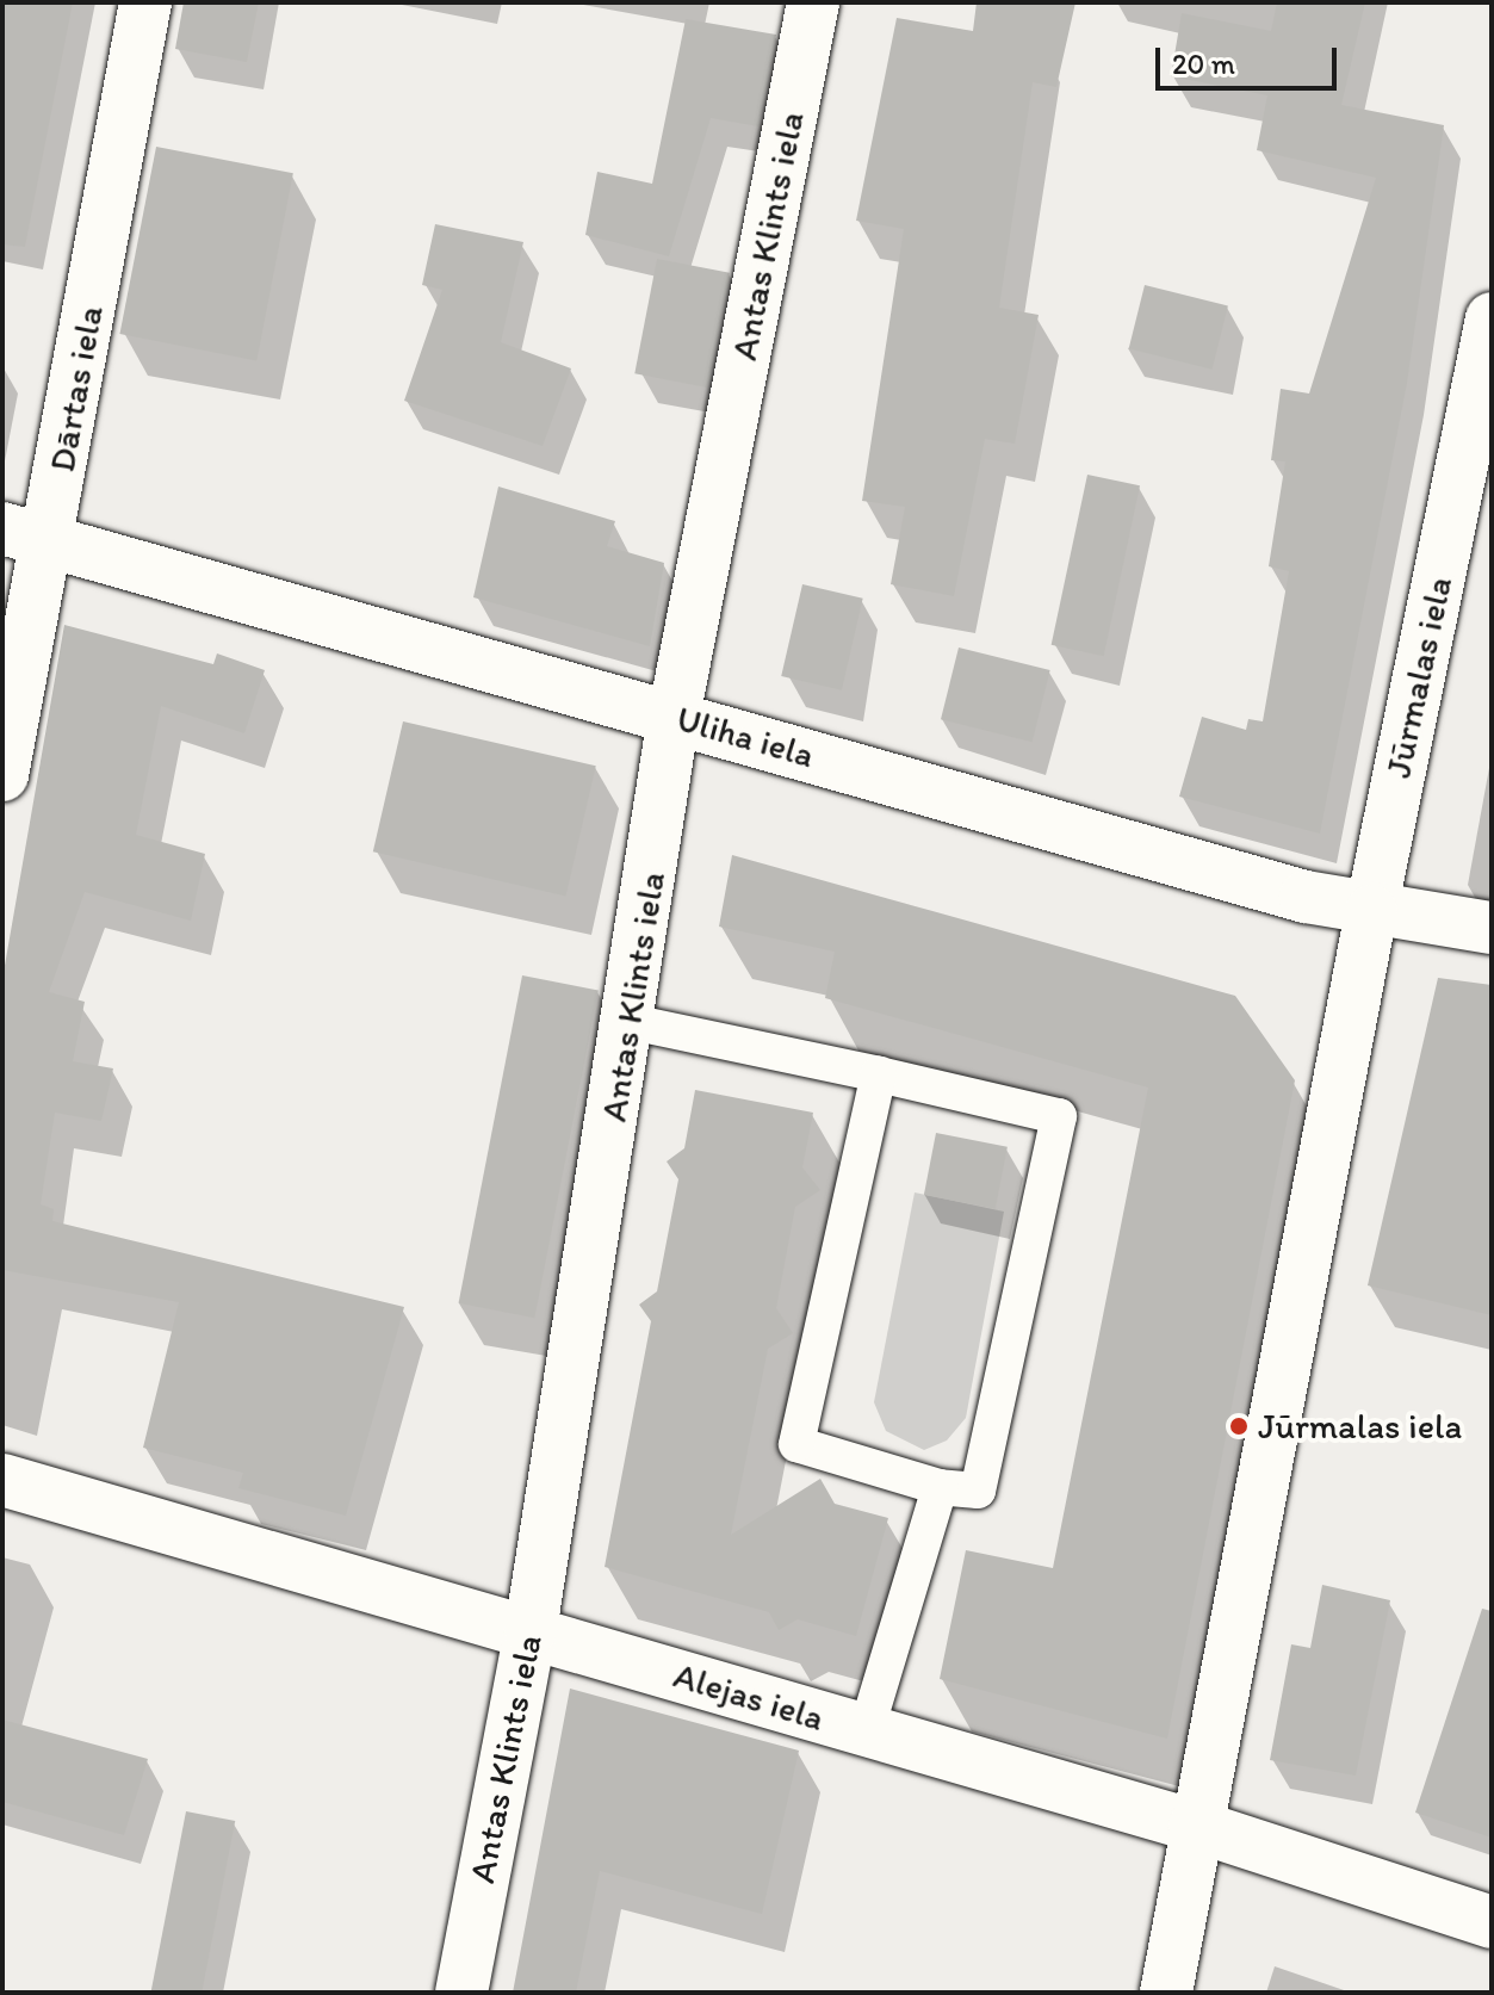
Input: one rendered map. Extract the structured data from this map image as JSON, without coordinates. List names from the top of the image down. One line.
{"streets":{"street":["Antas Klints iela","Dārtas iela","Jūrmalas iela","Uliha iela","Alejas iela"]},"crossings":[["Antas Klints iela","Uliha iela"],["Antas Klints iela","Alejas iela"],["Dārtas iela","Uliha iela"],["Jūrmalas iela","Uliha iela"],["Jūrmalas iela","Alejas iela"]],"places":["Jūrmalas iela"],"scale_bar":"20 m"}
